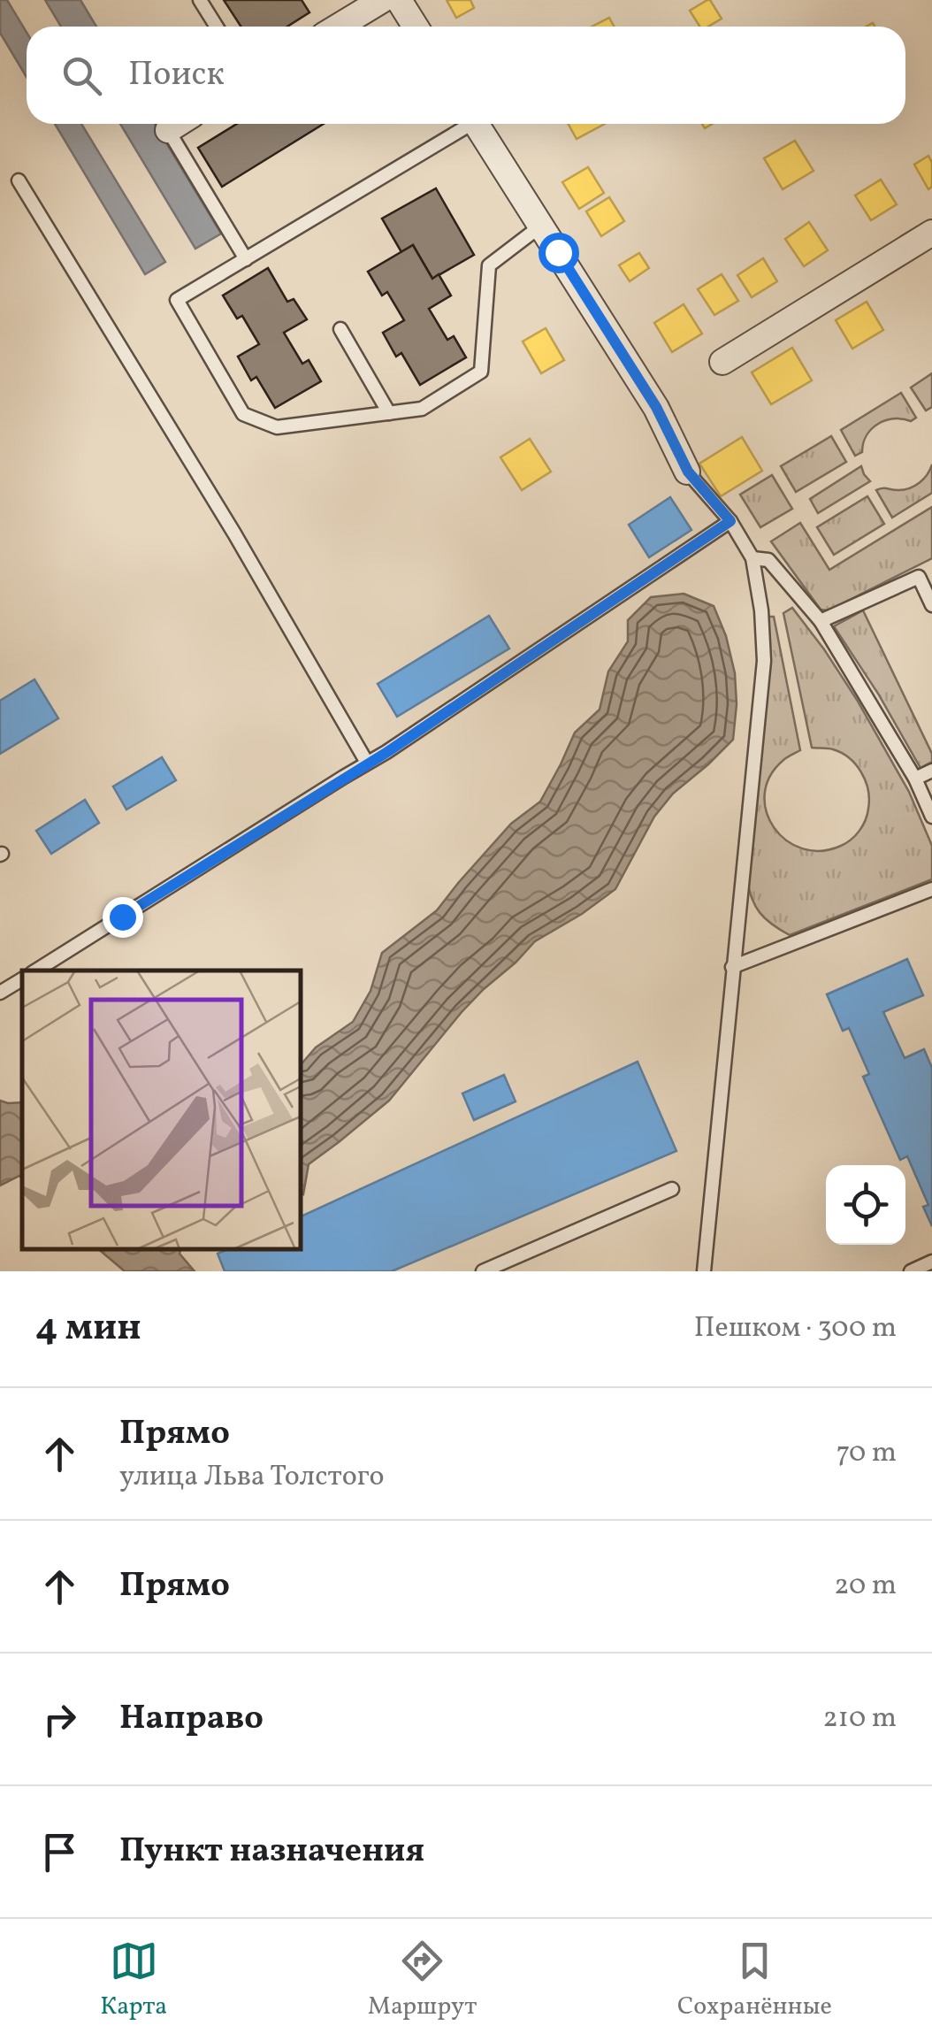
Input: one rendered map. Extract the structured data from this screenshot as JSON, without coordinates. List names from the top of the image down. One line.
{"page":{"search":"Поиск","heading":["4 мин","Пешком · 300 m"],"list":[["Прямо","улица Льва Толстого","70 m"],["Прямо","20 m"],["Направо","210 m"],"Пункт назначения"],"nav":["Карта","Маршрут","Сохранённые"]}}
